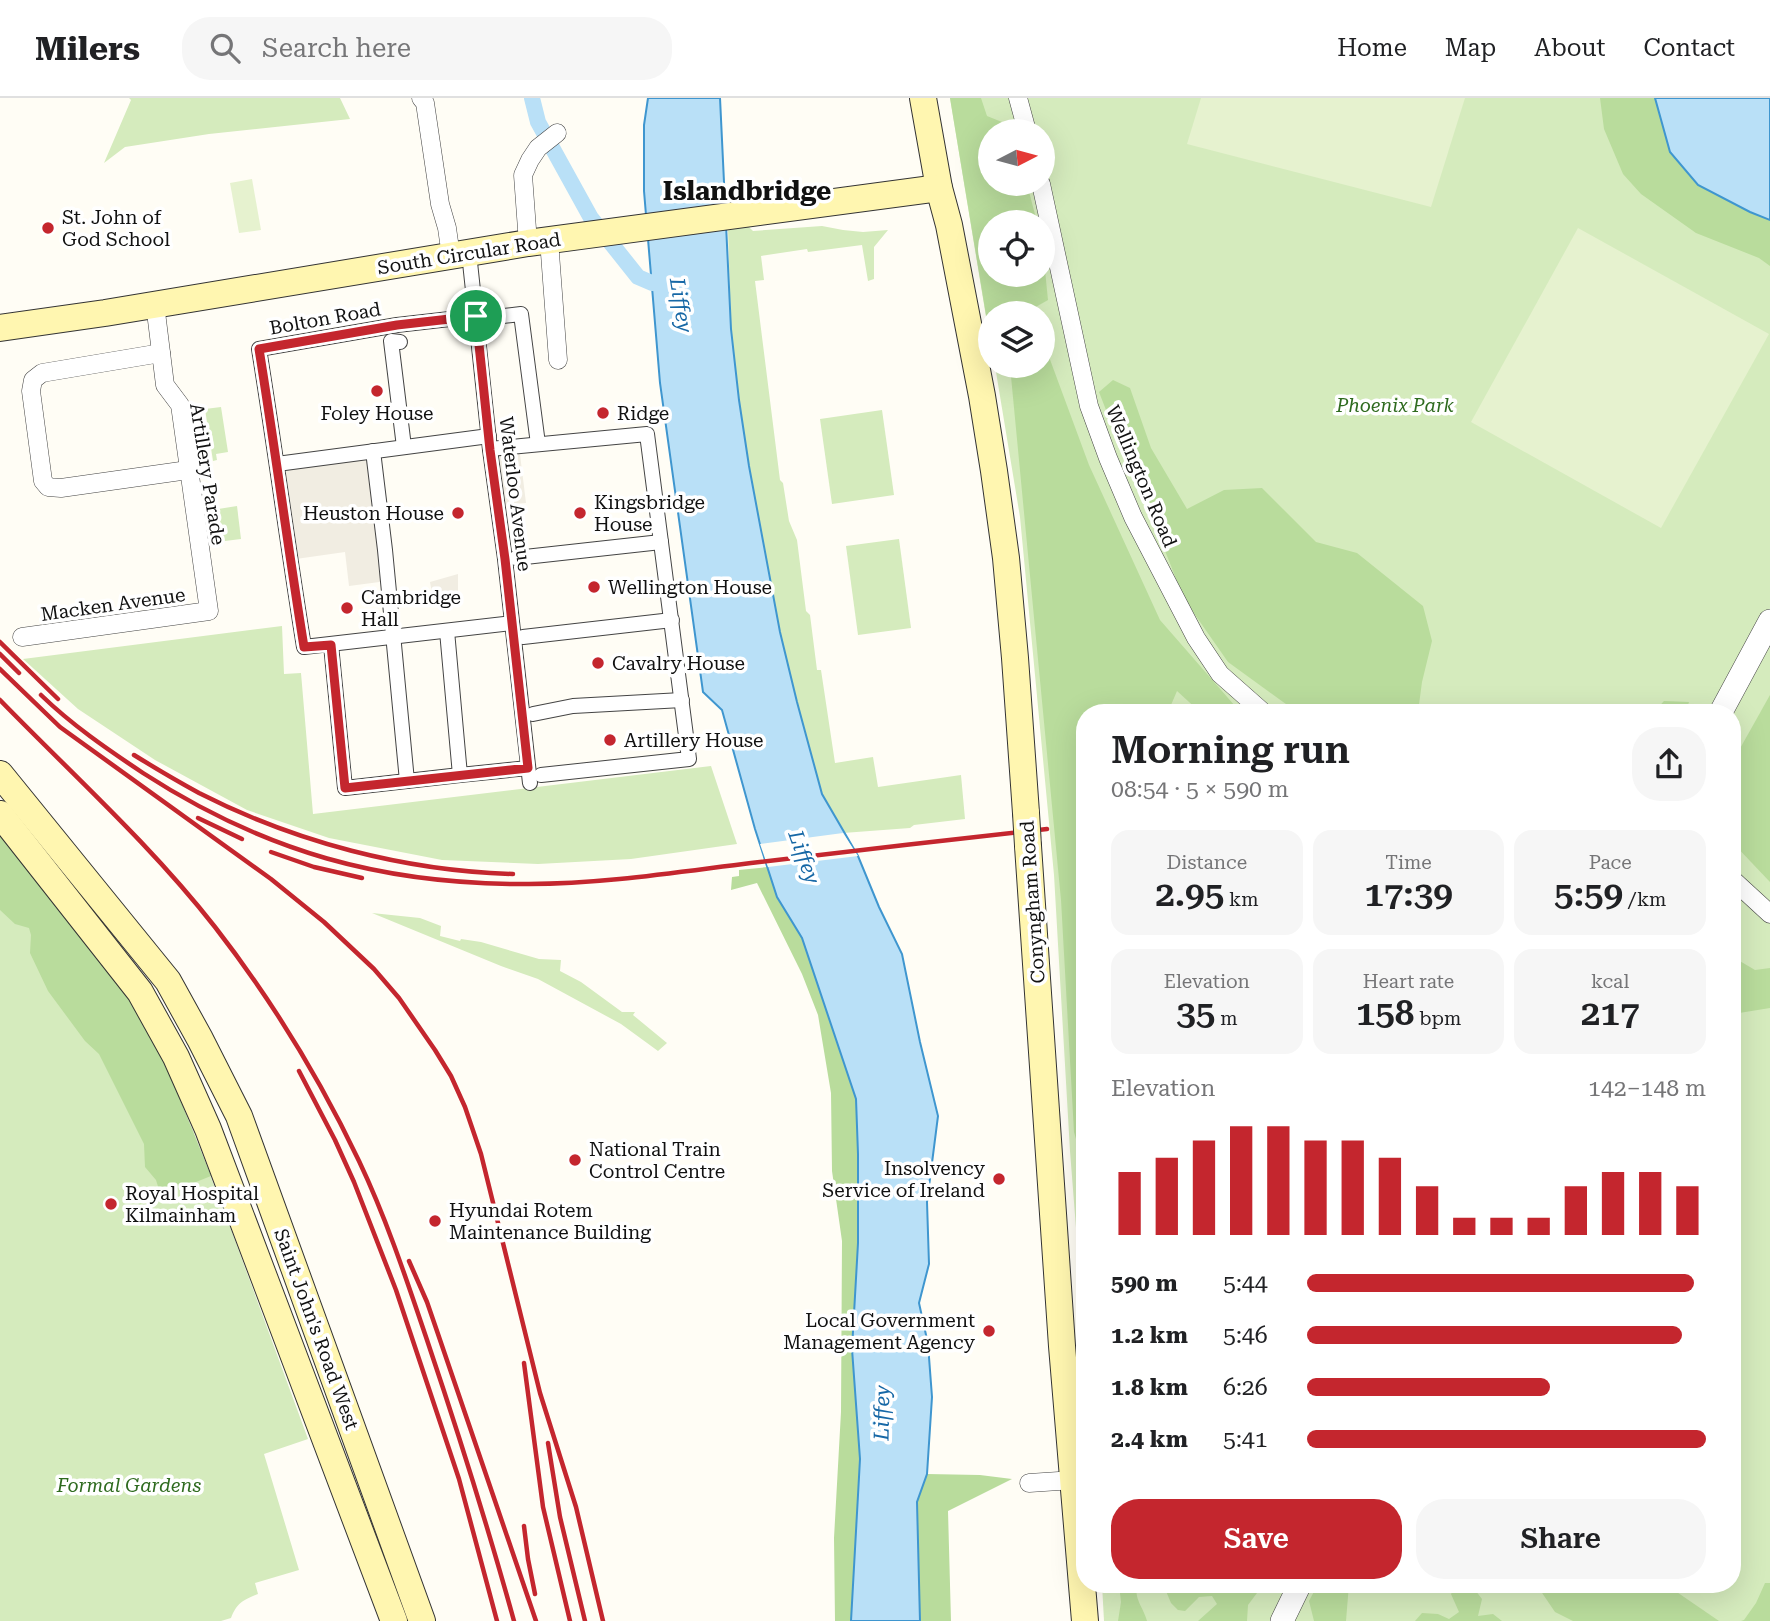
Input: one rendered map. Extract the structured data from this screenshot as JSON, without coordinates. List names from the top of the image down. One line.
{"streets":{"main road":["South Circular Road","Conyngham Road","Saint John's Road West"],"street":["Bolton Road","Artillery Parade","Wellington Road","Waterloo Avenue","Macken Avenue"]},"crossings":[["South Circular Road","Artillery Parade"],["South Circular Road","Waterloo Avenue"],["South Circular Road","Conyngham Road"],["Bolton Road","Waterloo Avenue"],["Artillery Parade","Macken Avenue"]],"districts":["Islandbridge"],"water":["Liffey"],"parks":["Phoenix Park","Formal Gardens"],"places":["St. John of God School","Foley House","Ridge","Heuston House","Kingsbridge House","Wellington House","Cambridge Hall","Cavalry House","Artillery House","National Train Control Centre","Insolvency Service of Ireland","Royal Hospital Kilmainham","Hyundai Rotem Maintenance Building","Local Government Management Agency"],"north":"right","page":{"header":"Milers","search":"Search here","nav":["Home","Map","About","Contact"],"heading":["Morning run","08:54 · 5 × 590 m"],"stats":[["Distance","2.95 km"],["Time","17:39"],["Pace","5:59 /km"],["Elevation","35 m"],["Heart rate","158 bpm"],["kcal","217"]],"chart":["Elevation","142–148 m"],"list":[{"name":"590 m","note":"5:44"},{"name":"1.2 km","note":"5:46"},{"name":"1.8 km","note":"6:26"},{"name":"2.4 km","note":"5:41"}],"buttons":["Save","Share"]}}
